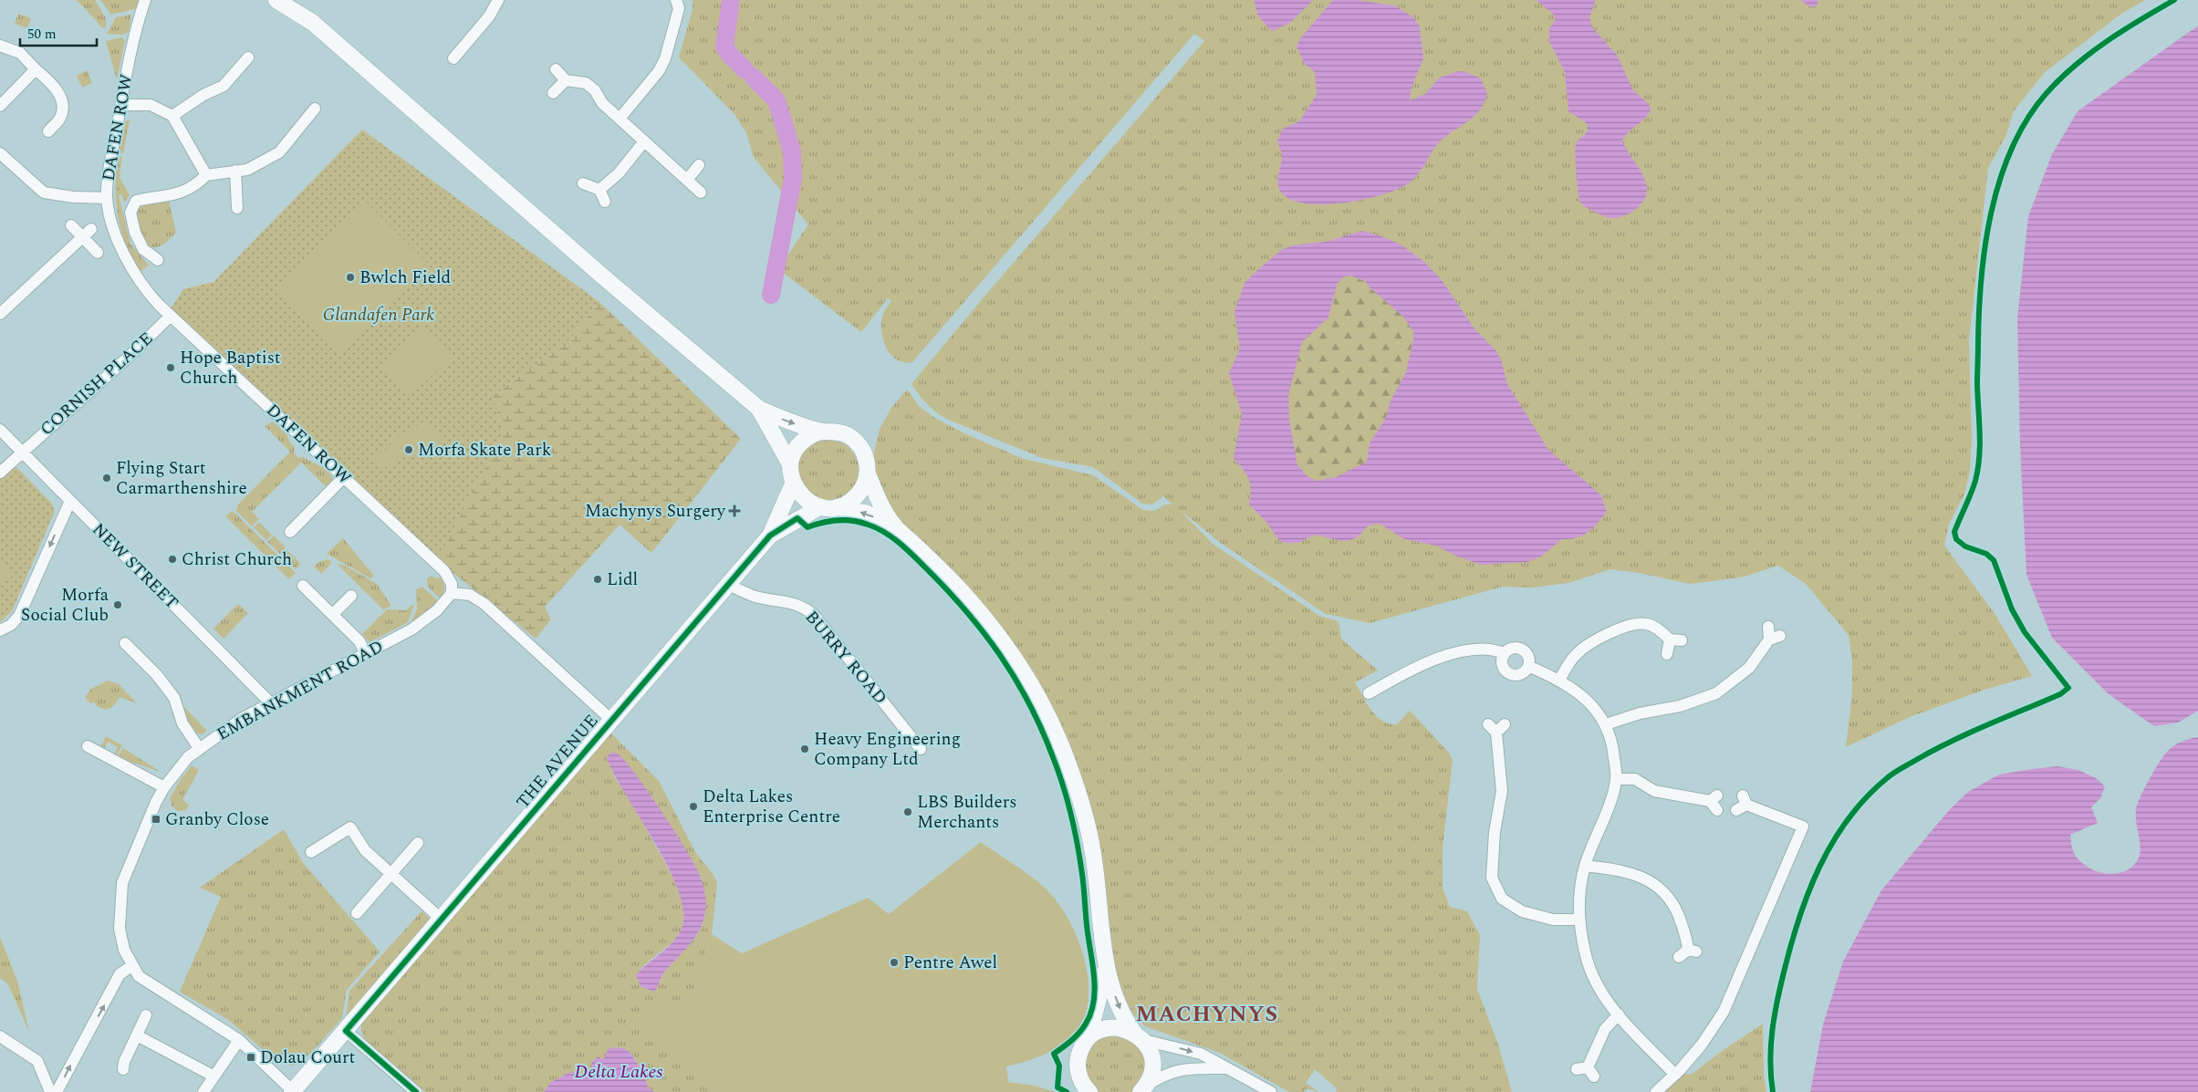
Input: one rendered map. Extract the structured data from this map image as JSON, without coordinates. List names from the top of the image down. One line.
{"streets":{"main road":["THE AVENUE"],"street":["DAFEN ROW","CORNISH PLACE","NEW STREET","BURRY ROAD","EMBANKMENT ROAD"]},"crossings":[["DAFEN ROW","CORNISH PLACE"],["DAFEN ROW","EMBANKMENT ROAD"],["CORNISH PLACE","NEW STREET"],["NEW STREET","EMBANKMENT ROAD"],["BURRY ROAD","THE AVENUE"],["EMBANKMENT ROAD","THE AVENUE"]],"districts":["MACHYNYS"],"water":["Delta Lakes"],"parks":["Glandafen Park"],"places":{"other":["Bwlch Field","Hope Baptist Church","Morfa Skate Park","Flying Start Carmarthenshire","Christ Church","Lidl","Morfa Social Club","Heavy Engineering Company Ltd","Delta Lakes Enterprise Centre","LBS Builders Merchants","Pentre Awel"],"health":["Machynys Surgery"],"transit":["Granby Close","Dolau Court"]},"scale_bar":"50 m"}
